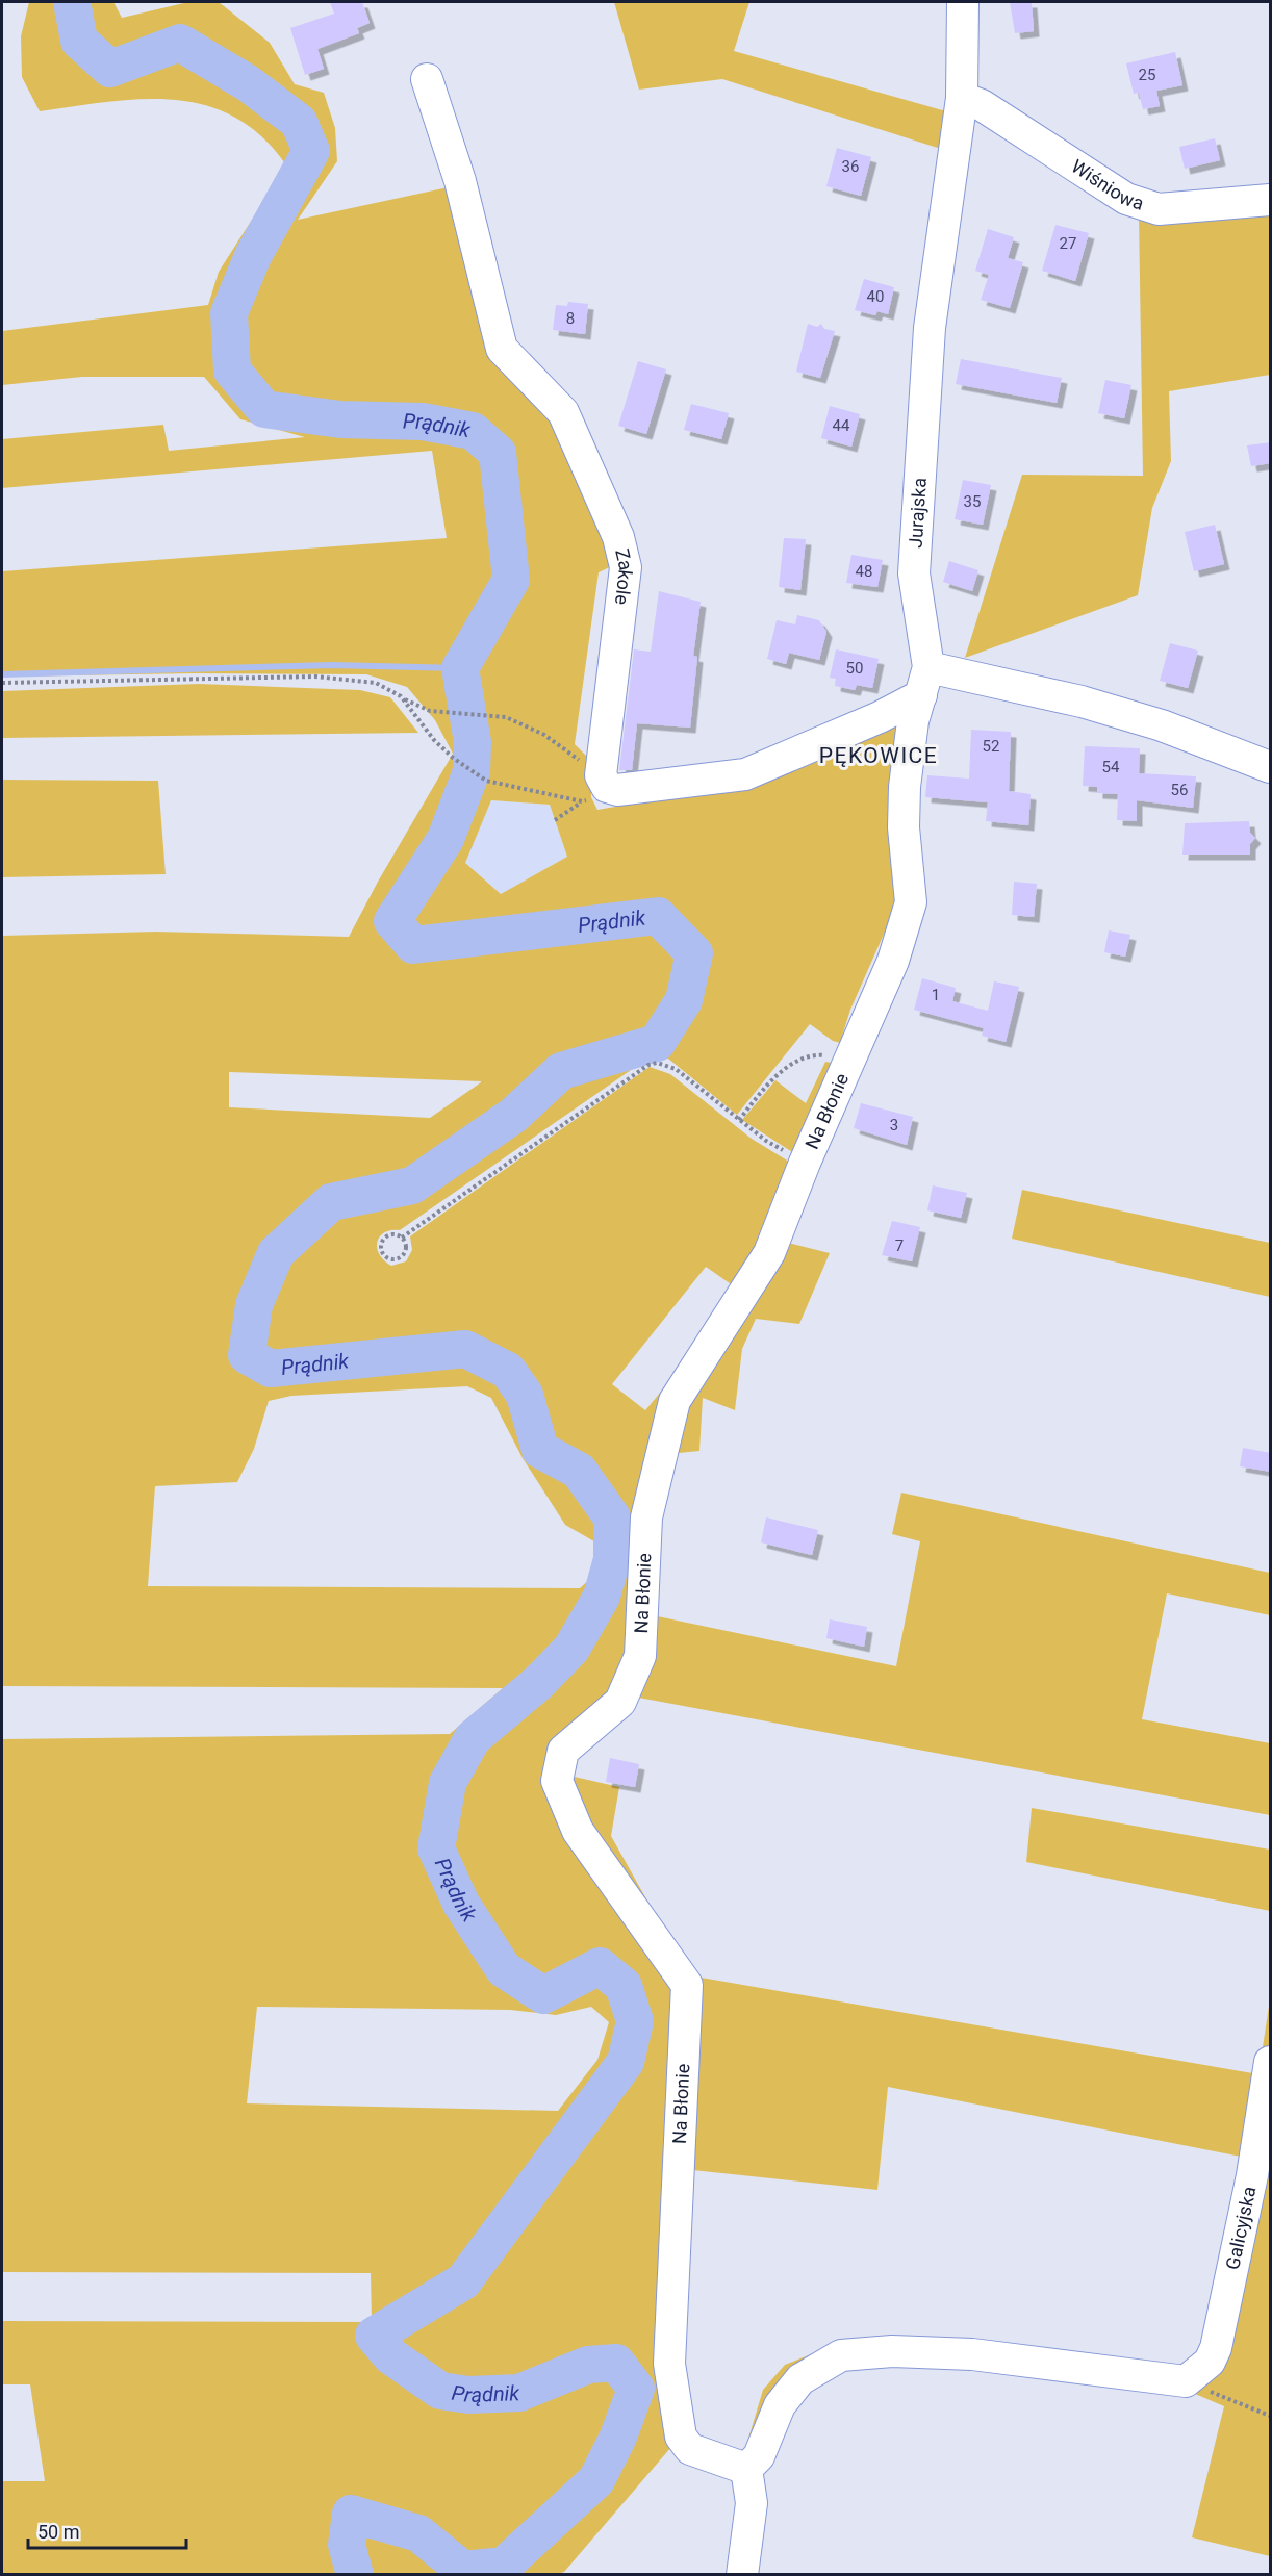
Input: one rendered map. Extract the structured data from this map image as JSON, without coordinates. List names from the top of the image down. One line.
{"streets":{"street":["Wiśniowa","Jurajska","Zakole","Na Błonie","Galicyjska"]},"crossings":[["Wiśniowa","Jurajska"],["Jurajska","Na Błonie"]],"districts":["PĘKOWICE"],"water":["Prądnik"],"house_numbers":["25","36","27","40","8","44","35","48","50","52","54","56","1","3","7"],"scale_bar":"50 m"}
